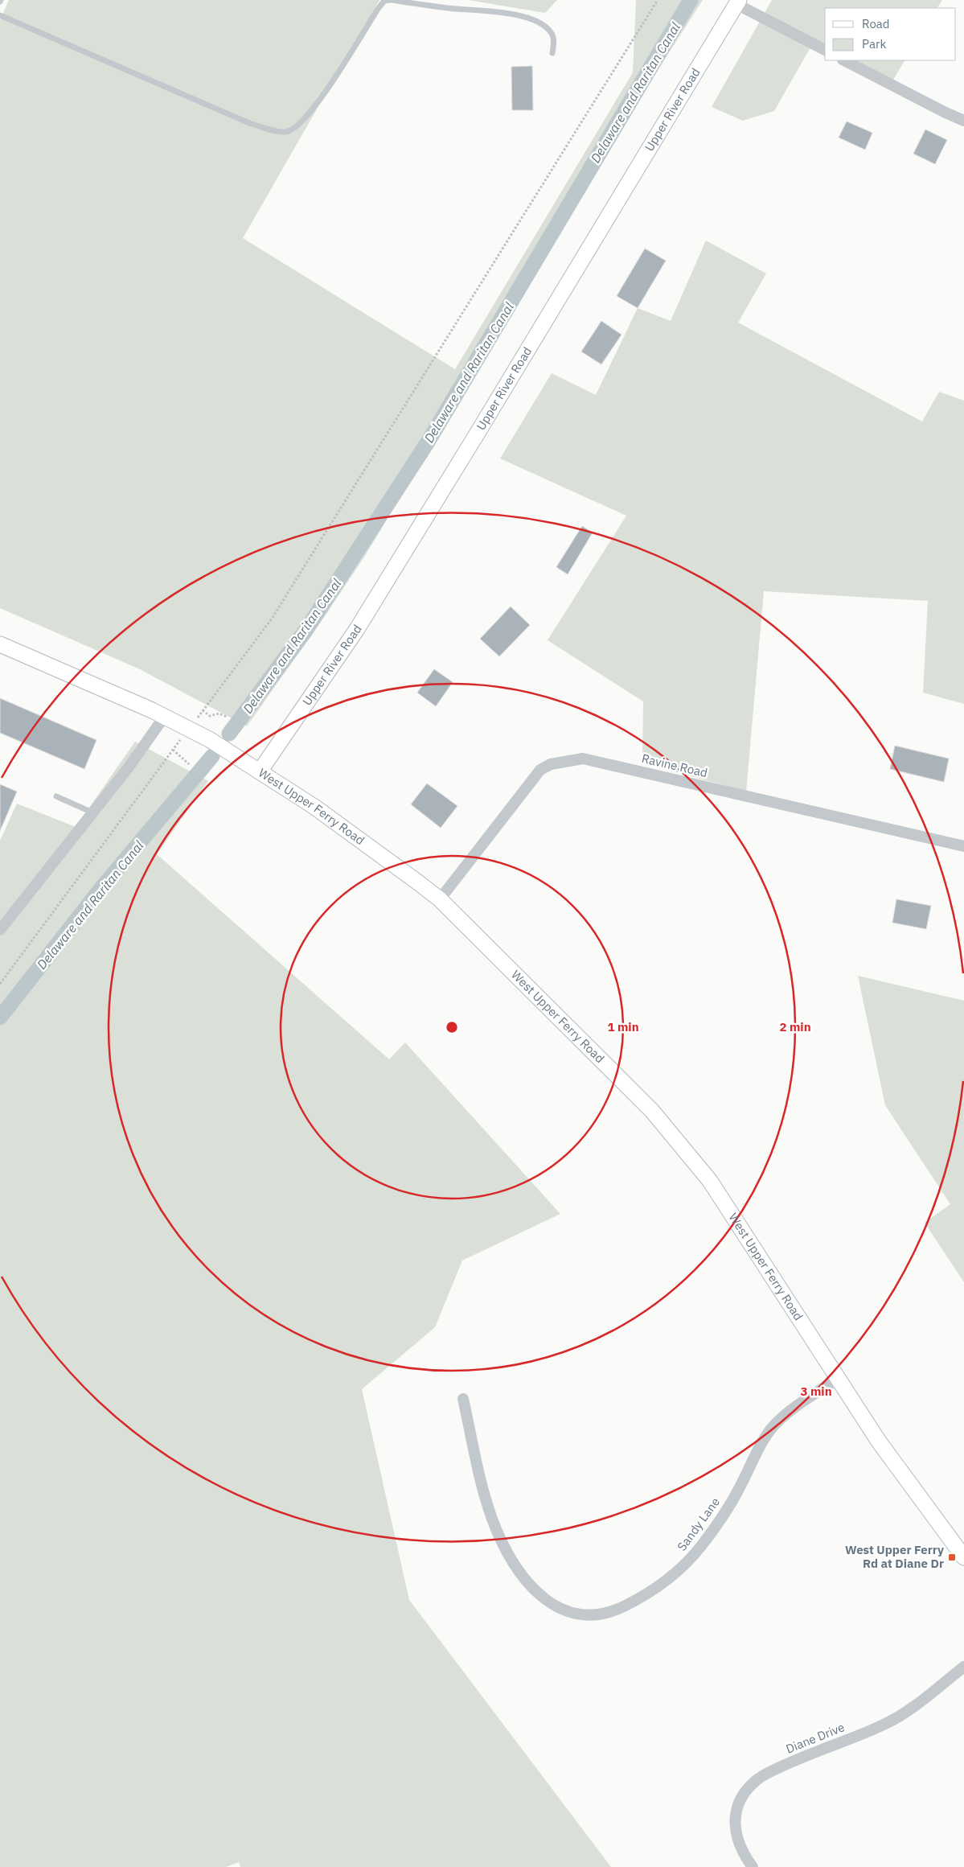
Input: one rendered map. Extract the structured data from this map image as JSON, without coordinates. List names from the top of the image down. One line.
{"streets":{"main road":["Upper River Road","West Upper Ferry Road"],"street":["Ravine Road","Sandy Lane","Diane Drive"]},"crossings":[["Upper River Road","West Upper Ferry Road"],["Ravine Road","West Upper Ferry Road"],["West Upper Ferry Road","Sandy Lane"]],"water":["Delaware and Raritan Canal"],"places":{"transit":["West Upper Ferry Rd at Diane Dr"]},"legend":["Road","Park"],"rings":["1 min","2 min","3 min"]}
